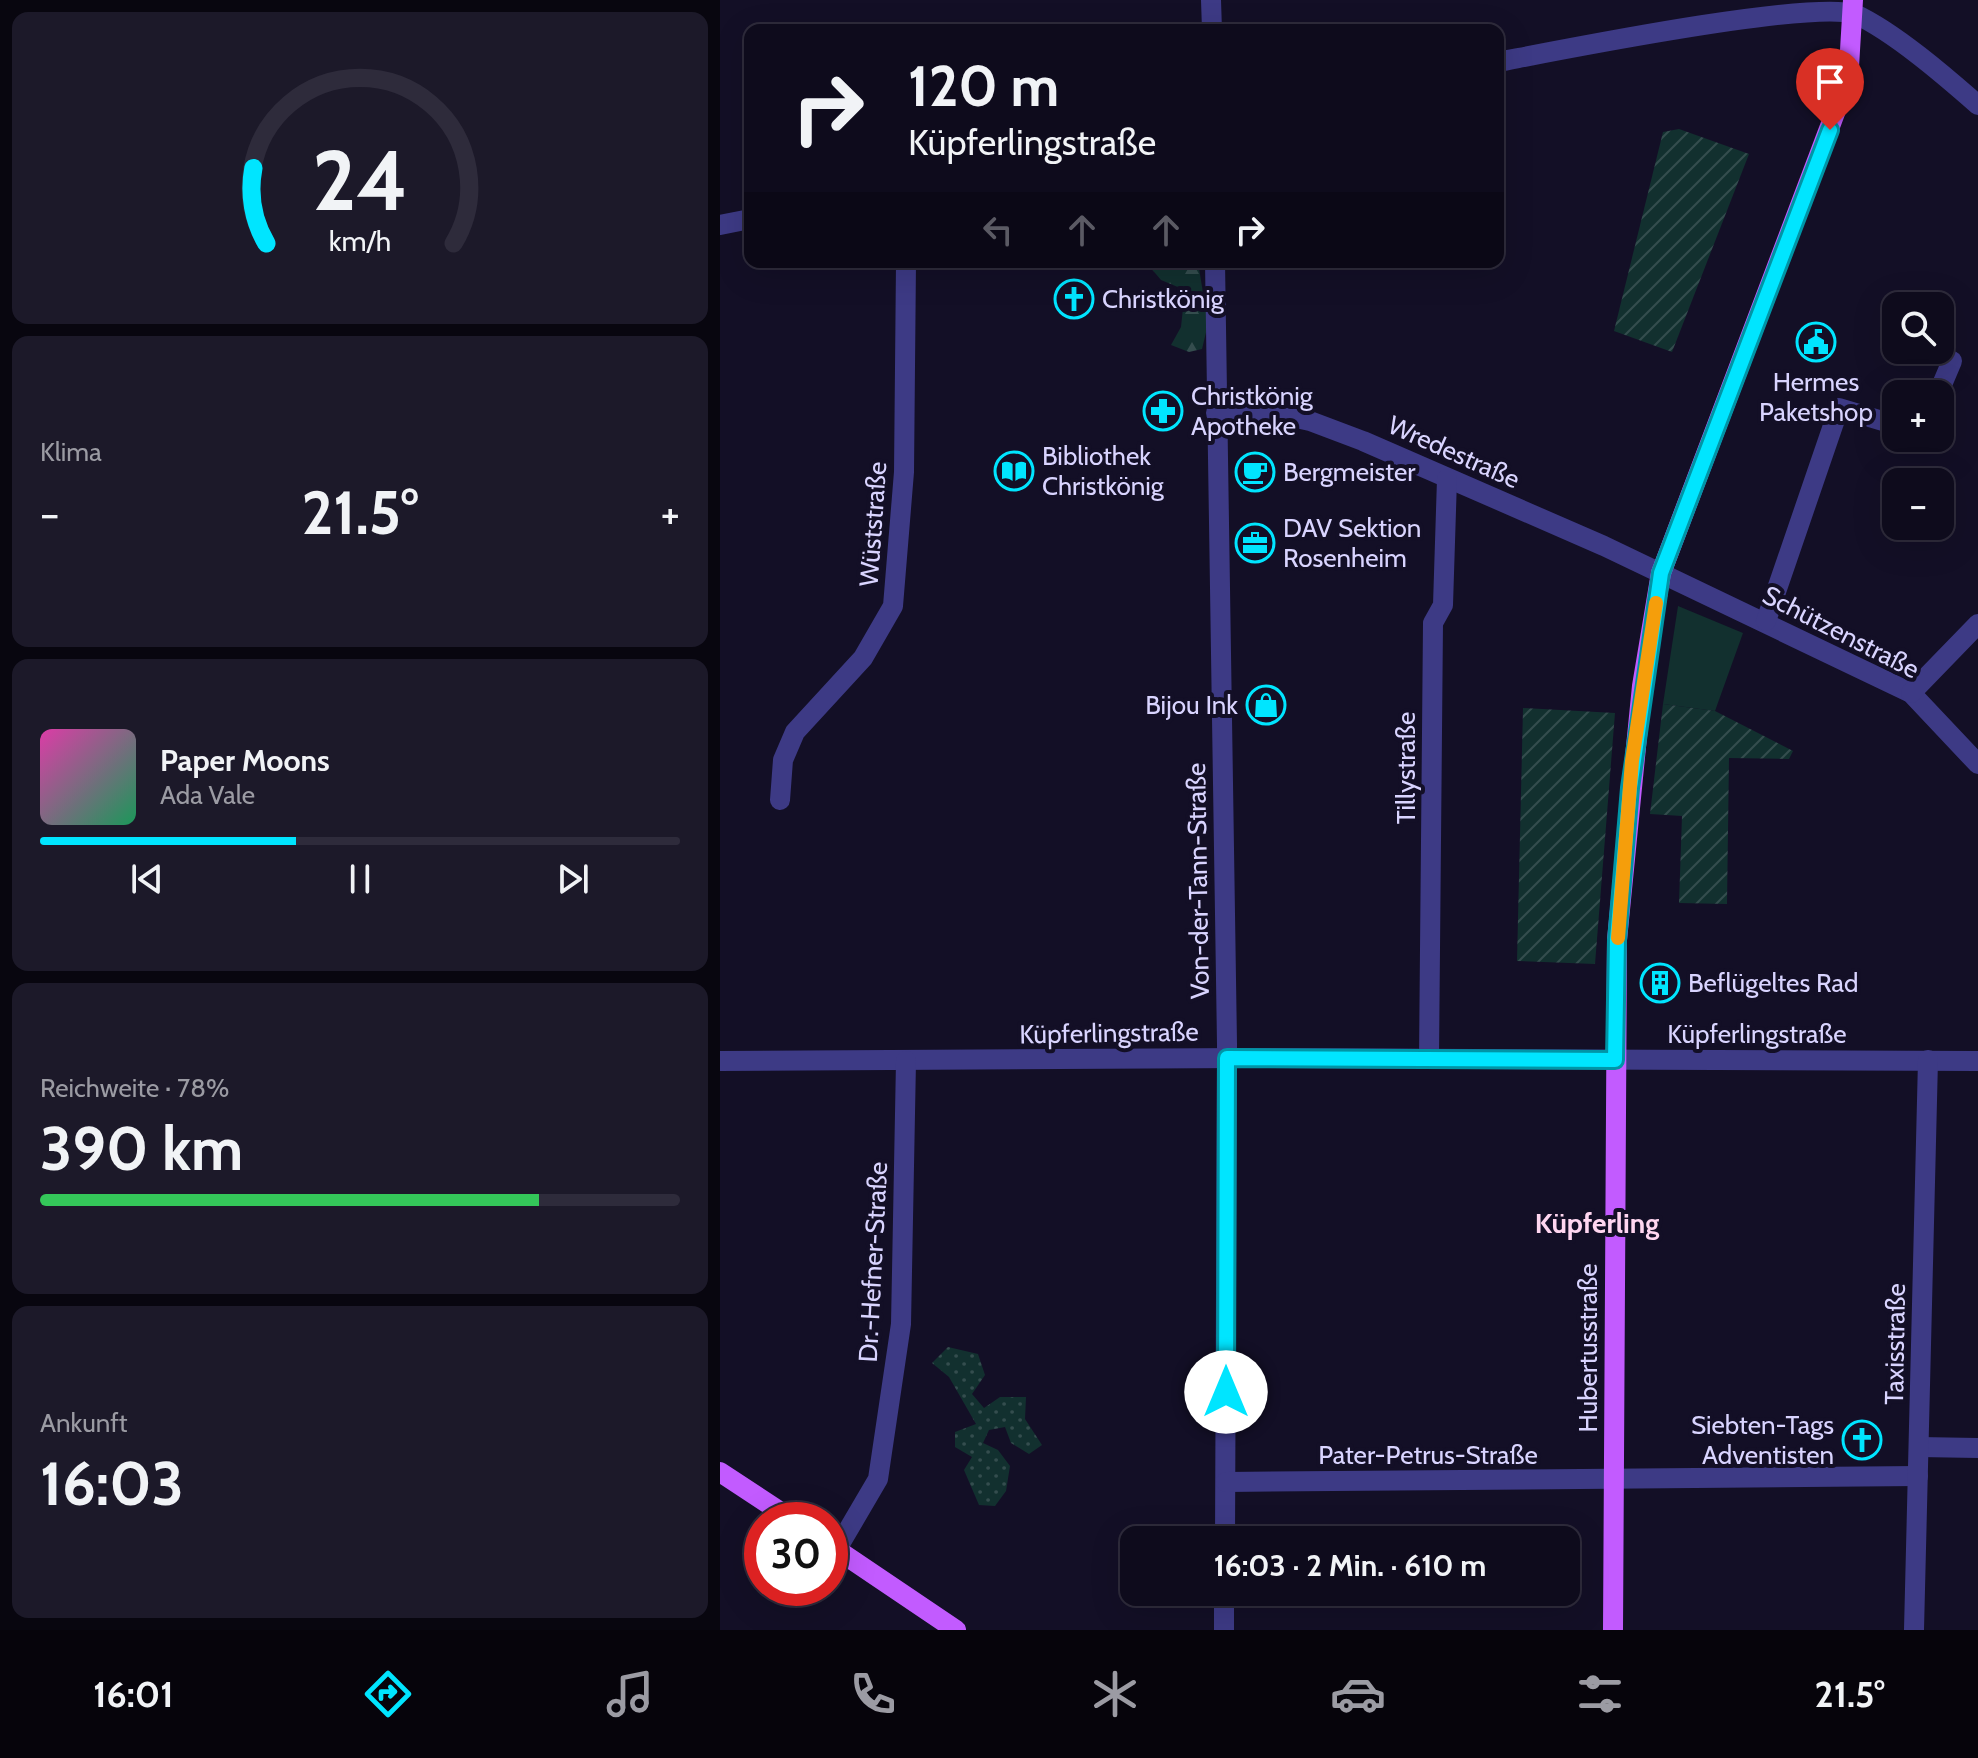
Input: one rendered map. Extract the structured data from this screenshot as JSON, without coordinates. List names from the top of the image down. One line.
{"streets":{"main road":["Hubertusstraße"],"street":["Wredestraße","Wüststraße","Schützenstraße","Tillystraße","Von-der-Tann-Straße","Küpferlingstraße","Dr.-Hefner-Straße","Taxisstraße","Pater-Petrus-Straße"]},"crossings":[["Wredestraße","Schützenstraße"],["Wredestraße","Tillystraße"],["Wredestraße","Von-der-Tann-Straße"],["Wredestraße","Hubertusstraße"],["Schützenstraße","Hubertusstraße"],["Tillystraße","Küpferlingstraße"],["Von-der-Tann-Straße","Küpferlingstraße"],["Von-der-Tann-Straße","Pater-Petrus-Straße"],["Küpferlingstraße","Dr.-Hefner-Straße"],["Küpferlingstraße","Taxisstraße"],["Küpferlingstraße","Hubertusstraße"],["Taxisstraße","Pater-Petrus-Straße"],["Hubertusstraße","Pater-Petrus-Straße"]],"districts":["Küpferling"],"places":{"church":["Christkönig","Siebten-Tags Adventisten"],"public building":["Hermes Paketshop"],"pharmacy":["Christkönig Apotheke"],"library":["Bibliothek Christkönig"],"cafe":["Bergmeister"],"office":["DAV Sektion Rosenheim"],"shop":["Bijou Ink"],"building":["Beflügeltes Rad"]},"page":{"turn":["120 m","Küpferlingstraße"],"map_buttons":["+","−"],"tile":["Klima",["Reichweite · 78%","390 km"],["Ankunft","16:03"]],"heat":["−","21.5°","+"],"song":["Paper Moons","Ada Vale"],"limit":"30","trip":"16:03 · 2 Min. · 610 m","tabs":["16:01","21.5°"],"gauge":["24","km/h"]}}
